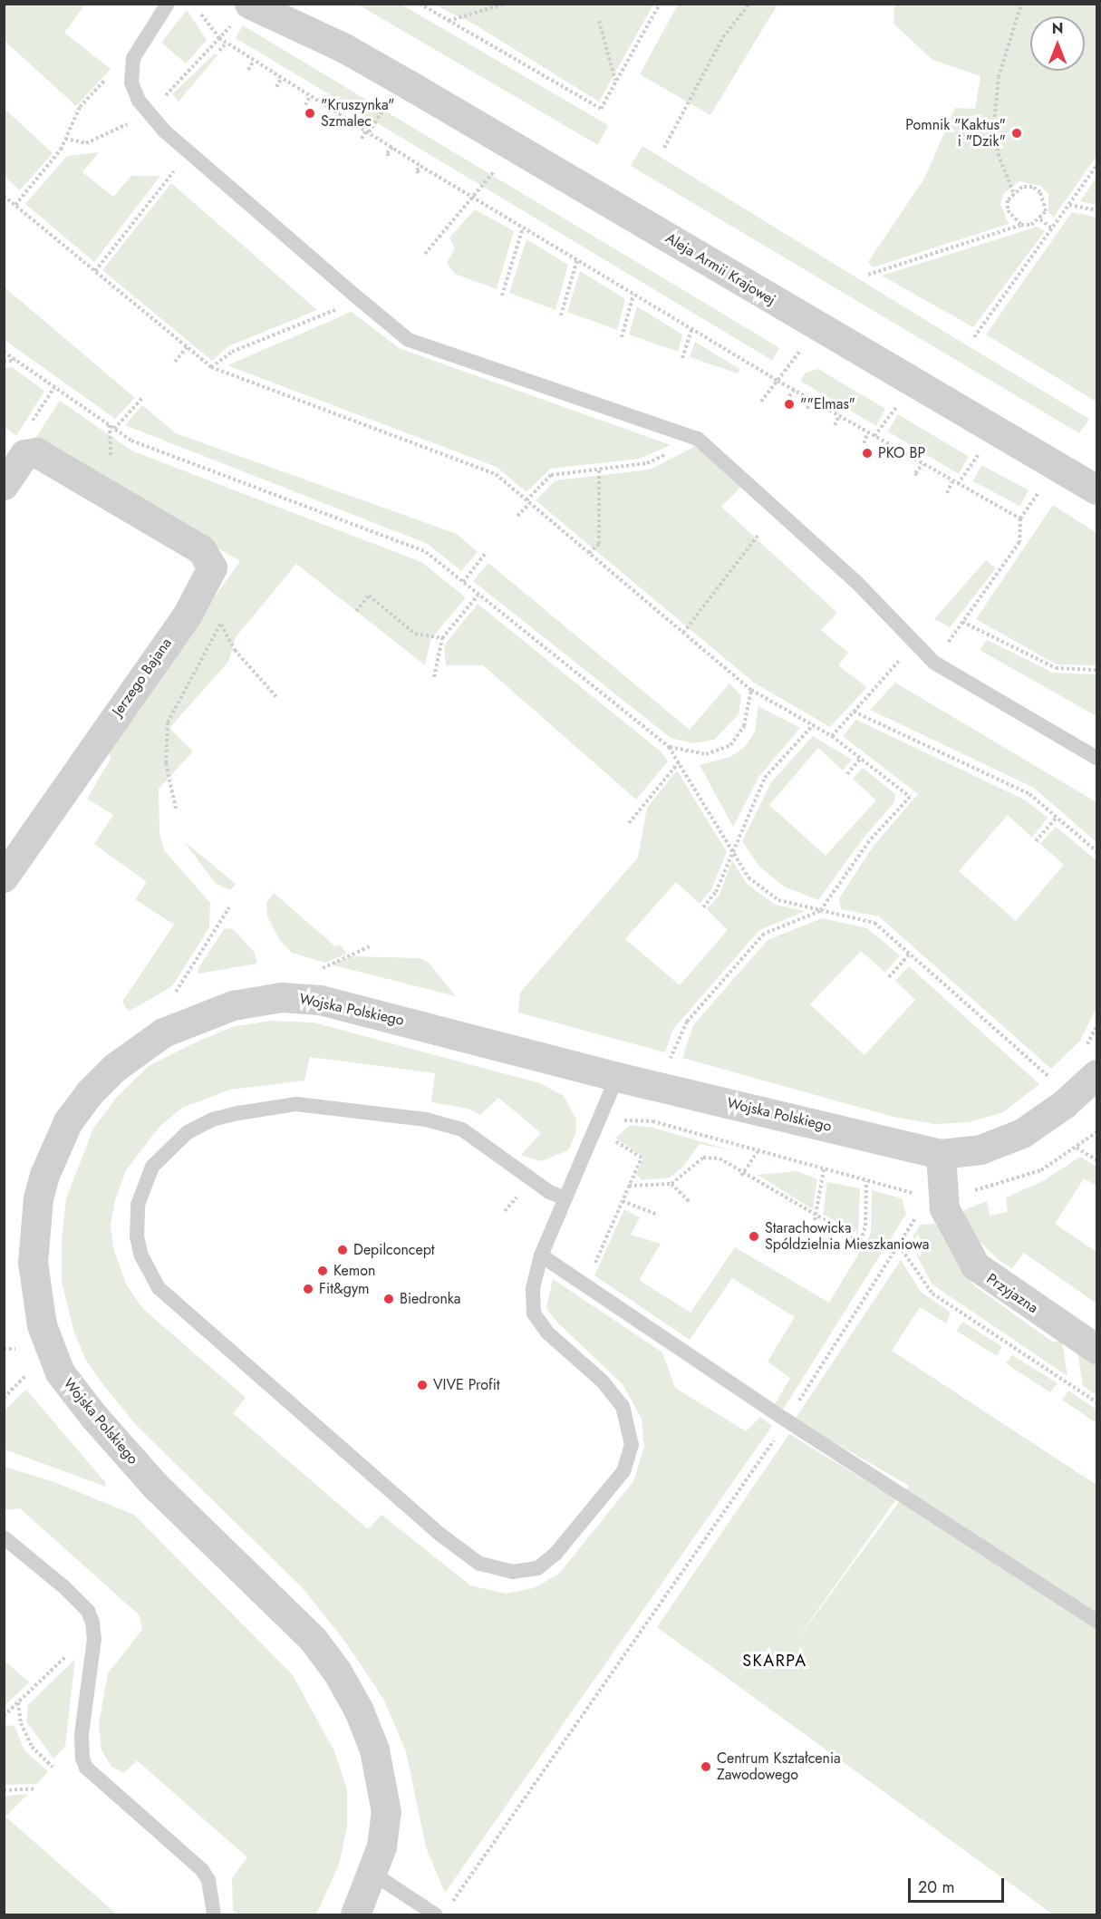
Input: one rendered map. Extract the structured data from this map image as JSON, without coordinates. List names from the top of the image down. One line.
{"streets":{"street":["Aleja Armii Krajowej","Jerzego Bajana","Wojska Polskiego","Przyjazna"]},"crossings":[["Wojska Polskiego","Przyjazna"]],"districts":["SKARPA"],"places":["\"Kruszynka\" Szmalec","Pomnik \"Kaktus\" i \"Dzik\"","\"\"Elmas\"","PKO BP","Starachowicka Spóldzielnia Mieszkaniowa","Depilconcept","Kemon","Fit&gym","Biedronka","VIVE Profit","Centrum Kształcenia Zawodowego"],"scale_bar":"20 m","north":"top"}
